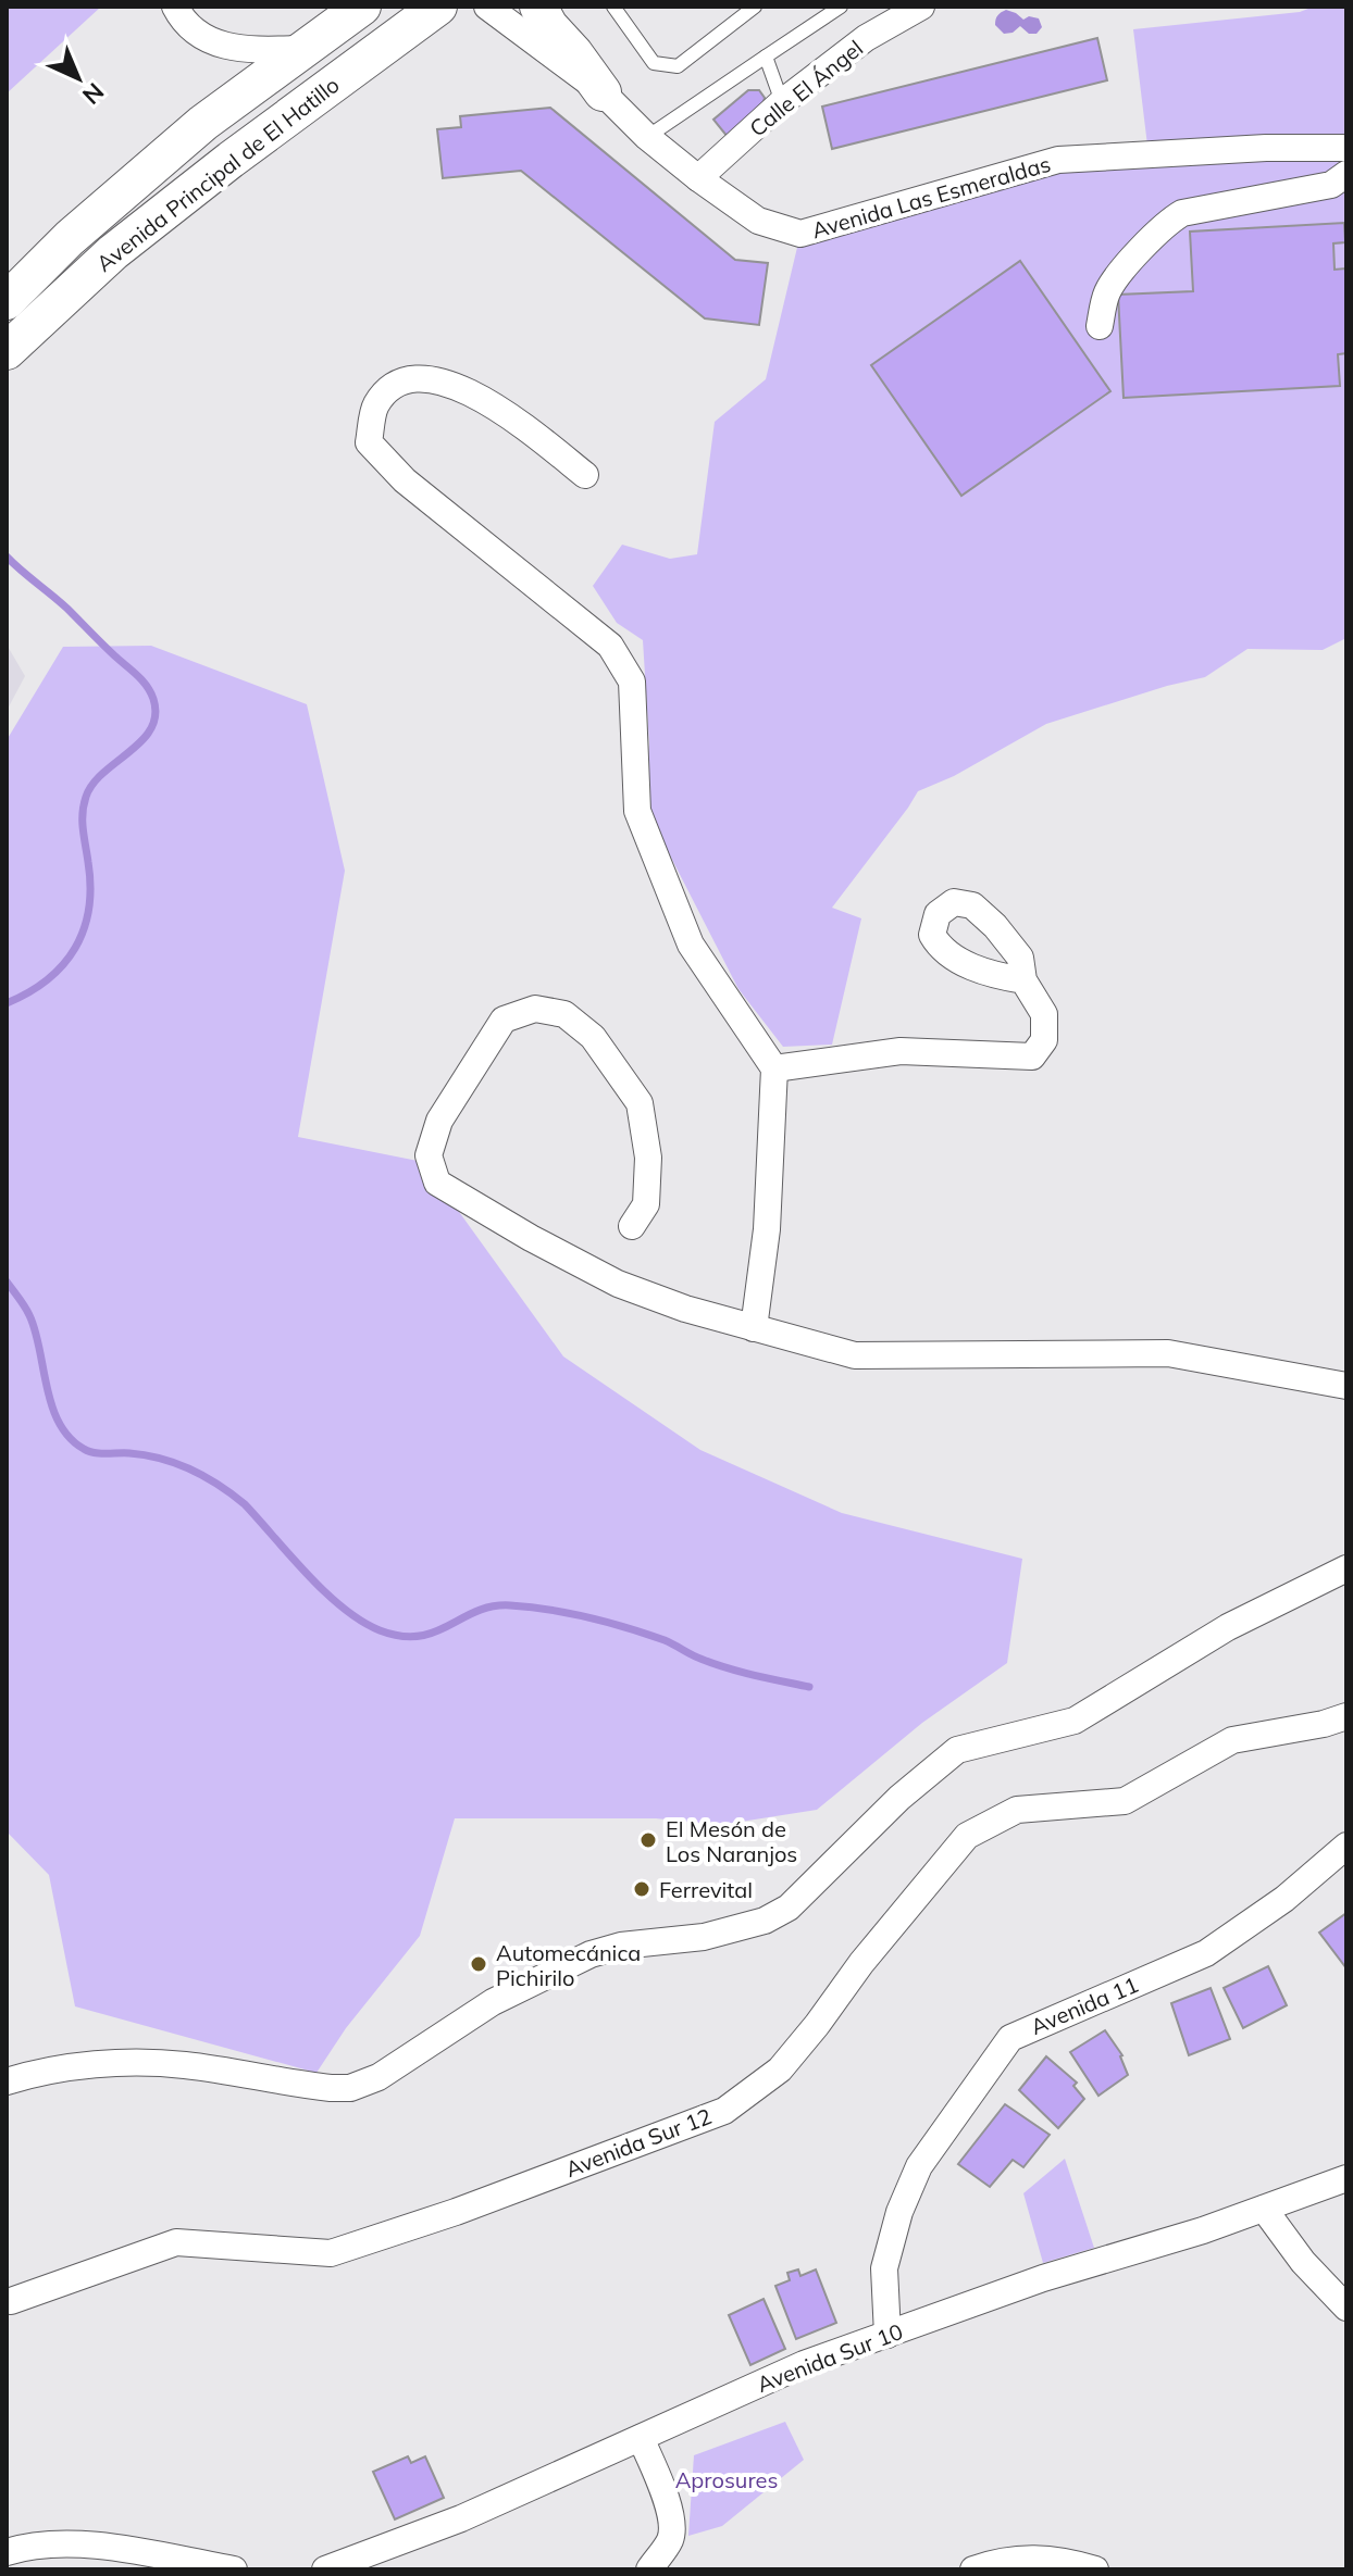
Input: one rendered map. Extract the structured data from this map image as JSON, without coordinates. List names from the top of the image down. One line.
{"streets":{"main road":["Avenida Principal de El Hatillo"],"street":["Calle El Ángel","Avenida Las Esmeraldas","Avenida 11","Avenida Sur 12","Avenida Sur 10"]},"crossings":[["Calle El Ángel","Avenida Las Esmeraldas"],["Avenida 11","Avenida Sur 10"]],"parks":["Aprosures"],"places":["El Mesón de Los Naranjos","Ferrevital","Automecánica Pichirilo"],"north":"bottom right"}
